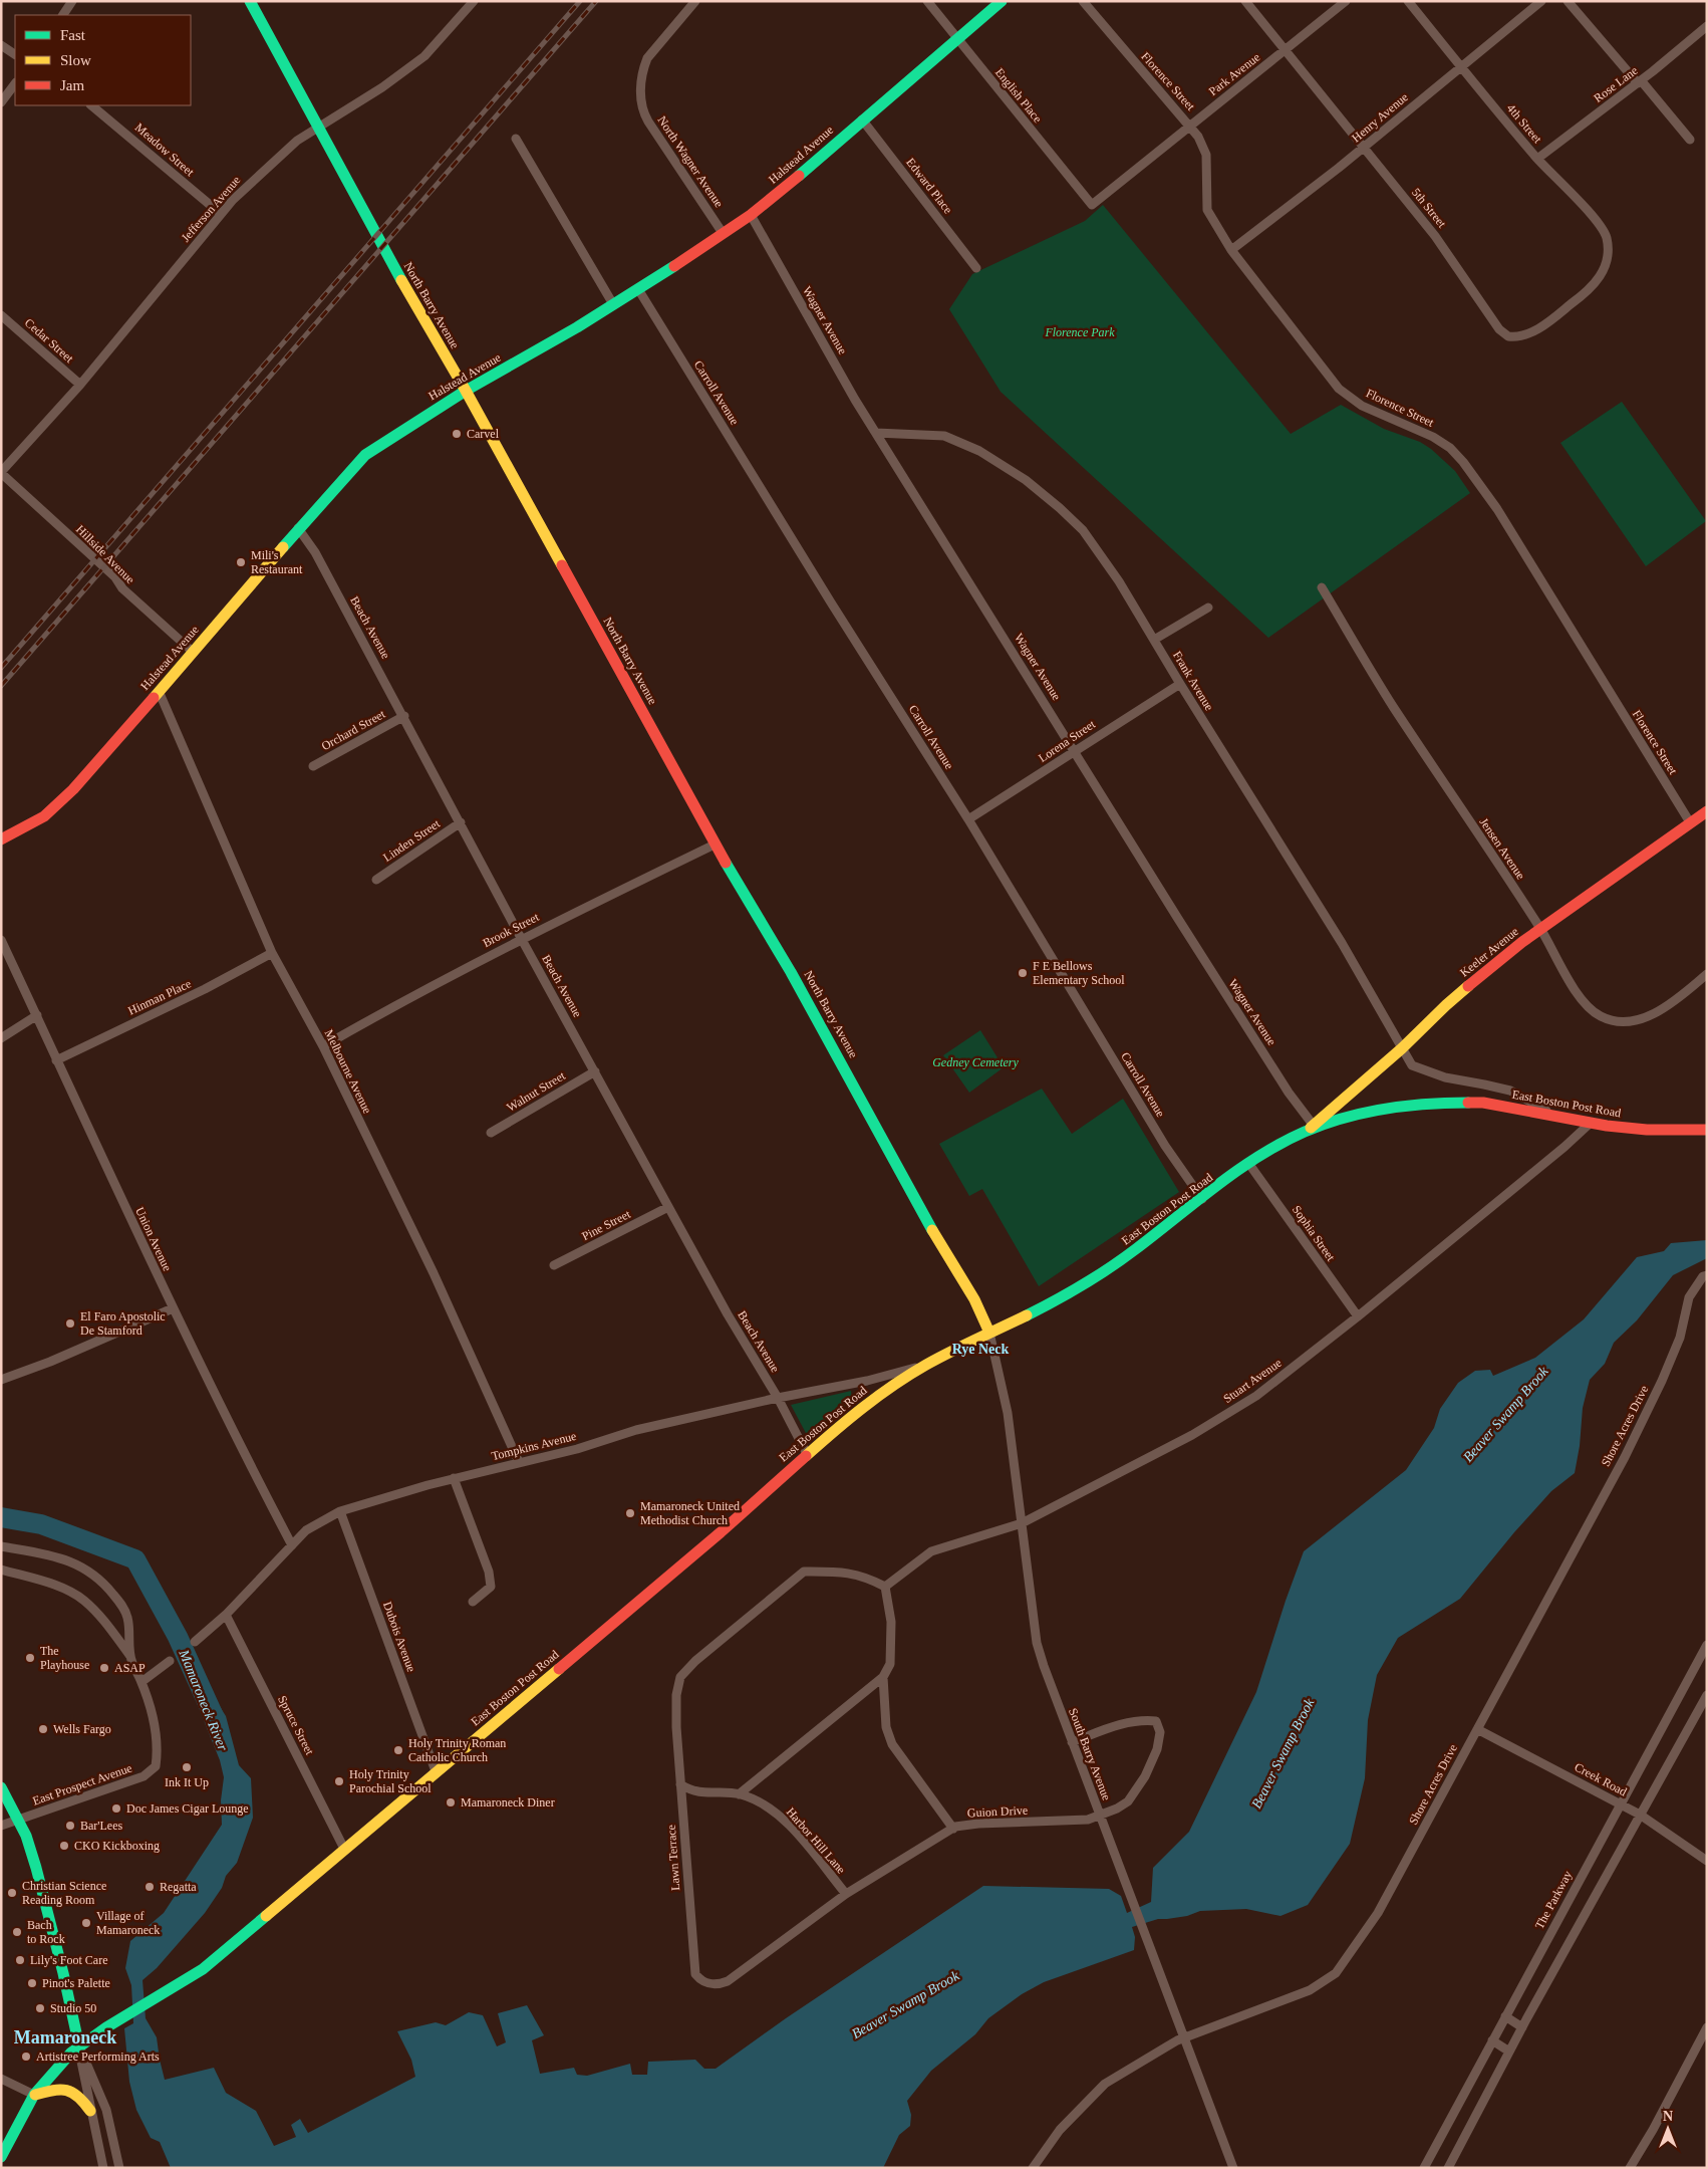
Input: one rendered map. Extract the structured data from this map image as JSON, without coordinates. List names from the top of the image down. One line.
{"streets":{"main road":["Halstead Avenue","North Barry Avenue","Keeler Avenue","East Boston Post Road"],"street":["Park Avenue","Florence Street","Rose Lane","English Place","Henry Avenue","4th Street","Meadow Street","North Wagner Avenue","Edward Place","5th Street","Jefferson Avenue","Wagner Avenue","Cedar Street","Carroll Avenue","Hillside Avenue","Beach Avenue","Frank Avenue","Orchard Street","Lorena Street","Linden Street","Jensen Avenue","Brook Street","Hinman Place","Melbourne Avenue","Walnut Street","Pine Street","Sophia Street","Union Avenue","Stuart Avenue","Shore Acres Drive","Tompkins Avenue","Dubois Avenue","Spruce Street","South Barry Avenue","Creek Road","East Prospect Avenue","Guion Drive","Harbor Hill Lane","Lawn Terrace","The Parkway"]},"crossings":[["Park Avenue","Florence Street"],["Park Avenue","English Place"],["Park Avenue","5th Street"],["Florence Street","Henry Avenue"],["Florence Street","Keeler Avenue"],["Rose Lane","4th Street"],["English Place","Halstead Avenue"],["Henry Avenue","4th Street"],["Henry Avenue","5th Street"],["4th Street","5th Street"],["Meadow Street","Jefferson Avenue"],["Halstead Avenue","North Wagner Avenue"],["Halstead Avenue","Edward Place"],["Halstead Avenue","North Barry Avenue"],["Halstead Avenue","Wagner Avenue"],["Halstead Avenue","Carroll Avenue"],["Halstead Avenue","Hillside Avenue"],["Halstead Avenue","Beach Avenue"],["Halstead Avenue","Melbourne Avenue"],["Jefferson Avenue","North Barry Avenue"],["Jefferson Avenue","Cedar Street"],["Jefferson Avenue","Hillside Avenue"],["North Barry Avenue","Brook Street"],["North Barry Avenue","East Boston Post Road"],["North Barry Avenue","South Barry Avenue"],["Wagner Avenue","Frank Avenue"],["Wagner Avenue","Lorena Street"],["Wagner Avenue","Keeler Avenue"],["Wagner Avenue","East Boston Post Road"],["Carroll Avenue","Lorena Street"],["Carroll Avenue","East Boston Post Road"],["Beach Avenue","Orchard Street"],["Beach Avenue","Linden Street"],["Beach Avenue","Brook Street"],["Beach Avenue","Walnut Street"],["Beach Avenue","East Boston Post Road"],["Beach Avenue","Pine Street"],["Beach Avenue","Tompkins Avenue"],["Frank Avenue","Lorena Street"],["Frank Avenue","Keeler Avenue"],["Frank Avenue","East Boston Post Road"],["Jensen Avenue","Keeler Avenue"],["Brook Street","Melbourne Avenue"],["Keeler Avenue","East Boston Post Road"],["Hinman Place","Melbourne Avenue"],["Hinman Place","Union Avenue"],["Melbourne Avenue","Tompkins Avenue"],["East Boston Post Road","Sophia Street"],["East Boston Post Road","Stuart Avenue"],["East Boston Post Road","Tompkins Avenue"],["East Boston Post Road","Dubois Avenue"],["East Boston Post Road","Spruce Street"],["East Boston Post Road","South Barry Avenue"],["Sophia Street","Stuart Avenue"],["Union Avenue","Tompkins Avenue"],["Stuart Avenue","South Barry Avenue"],["Stuart Avenue","Guion Drive"],["Stuart Avenue","Lawn Terrace"],["Shore Acres Drive","South Barry Avenue"],["Shore Acres Drive","Creek Road"],["Tompkins Avenue","Dubois Avenue"],["Tompkins Avenue","Spruce Street"],["South Barry Avenue","Guion Drive"],["Creek Road","The Parkway"],["Guion Drive","Lawn Terrace"],["Harbor Hill Lane","Lawn Terrace"]],"districts":["Rye Neck","Mamaroneck"],"water":["Beaver Swamp Brook","Mamaroneck River"],"parks":["Florence Park","Gedney Cemetery"],"places":["Carvel","Mili's Restaurant","F E Bellows Elementary School","El Faro Apostolic De Stamford","Mamaroneck United Methodist Church","The Playhouse","ASAP","Wells Fargo","Holy Trinity Roman Catholic Church","Ink It Up","Holy Trinity Parochial School","Mamaroneck Diner","Doc James Cigar Lounge","Bar'Lees","CKO Kickboxing","Regatta","Christian Science Reading Room","Village of Mamaroneck","Bach to Rock","Lily's Foot Care","Pinot's Palette","Studio 50","Artistree Performing Arts"],"legend":["Fast","Slow","Jam"],"north":"top"}
